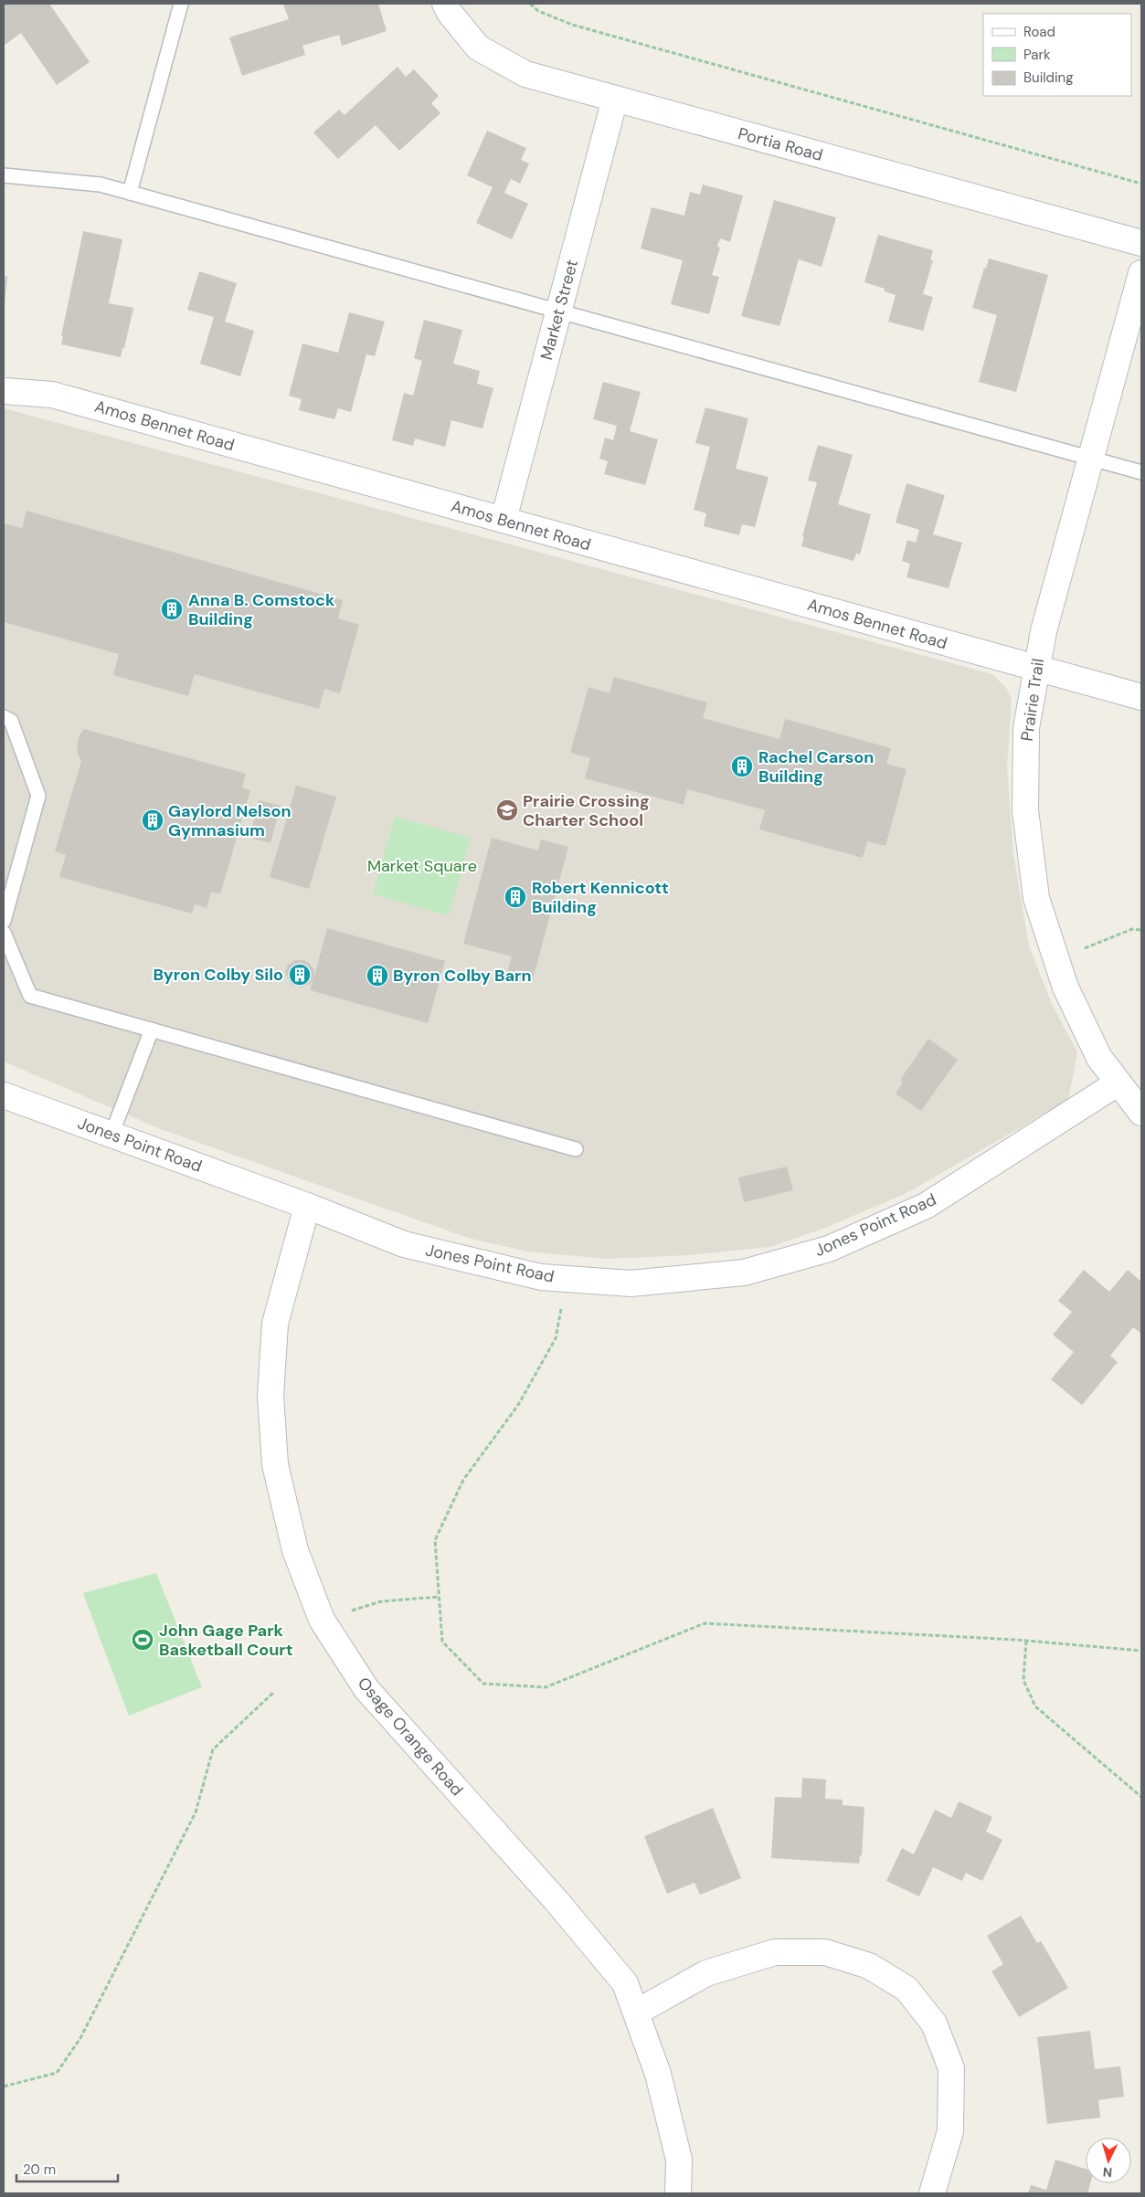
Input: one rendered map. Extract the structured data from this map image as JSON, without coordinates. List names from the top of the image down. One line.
{"streets":{"street":["Portia Road","Market Street","Amos Bennet Road","Prairie Trail","Jones Point Road","Osage Orange Road"]},"crossings":[["Portia Road","Market Street"],["Market Street","Amos Bennet Road"],["Amos Bennet Road","Prairie Trail"],["Prairie Trail","Jones Point Road"],["Jones Point Road","Osage Orange Road"]],"parks":["Market Square"],"places":{"building":["Anna B. Comstock Building","Rachel Carson Building","Gaylord Nelson Gymnasium","Robert Kennicott Building","Byron Colby Silo","Byron Colby Barn"],"school or university":["Prairie Crossing Charter School"],"sports":["John Gage Park Basketball Court"]},"legend":["Road","Park","Building"],"scale_bar":"20 m","north":"bottom"}
